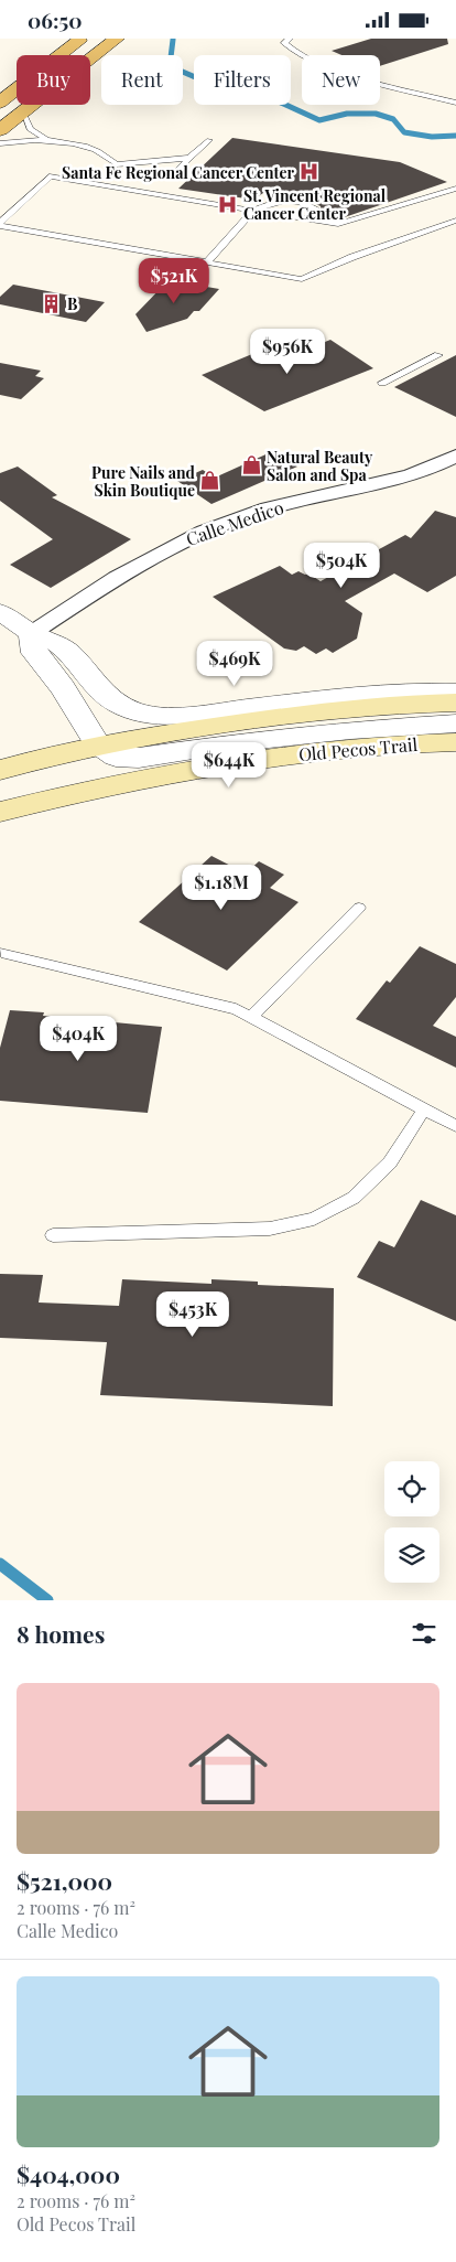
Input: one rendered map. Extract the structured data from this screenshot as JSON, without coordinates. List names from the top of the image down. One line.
{"streets":{"main road":["Old Pecos Trail"],"street":["Calle Medico"]},"places":{"hospital":["Santa Fe Regional Cancer Center","St. Vincent Regional Cancer Center"],"building":["B"],"shop":["Natural Beauty Salon and Spa","Pure Nails and Skin Boutique"]},"page":{"status":"06:50","chip":["Buy","Rent","Filters","New"],"price":["$521K","$956K","$504K","$469K","$644K","$1.18M","$404K","$453K"],"heading":"8 homes","list":[{"name":"$521,000","note":"2 rooms · 76 m² · Calle Medico"},{"name":"$404,000","note":"2 rooms · 76 m² · Old Pecos Trail"}]}}
